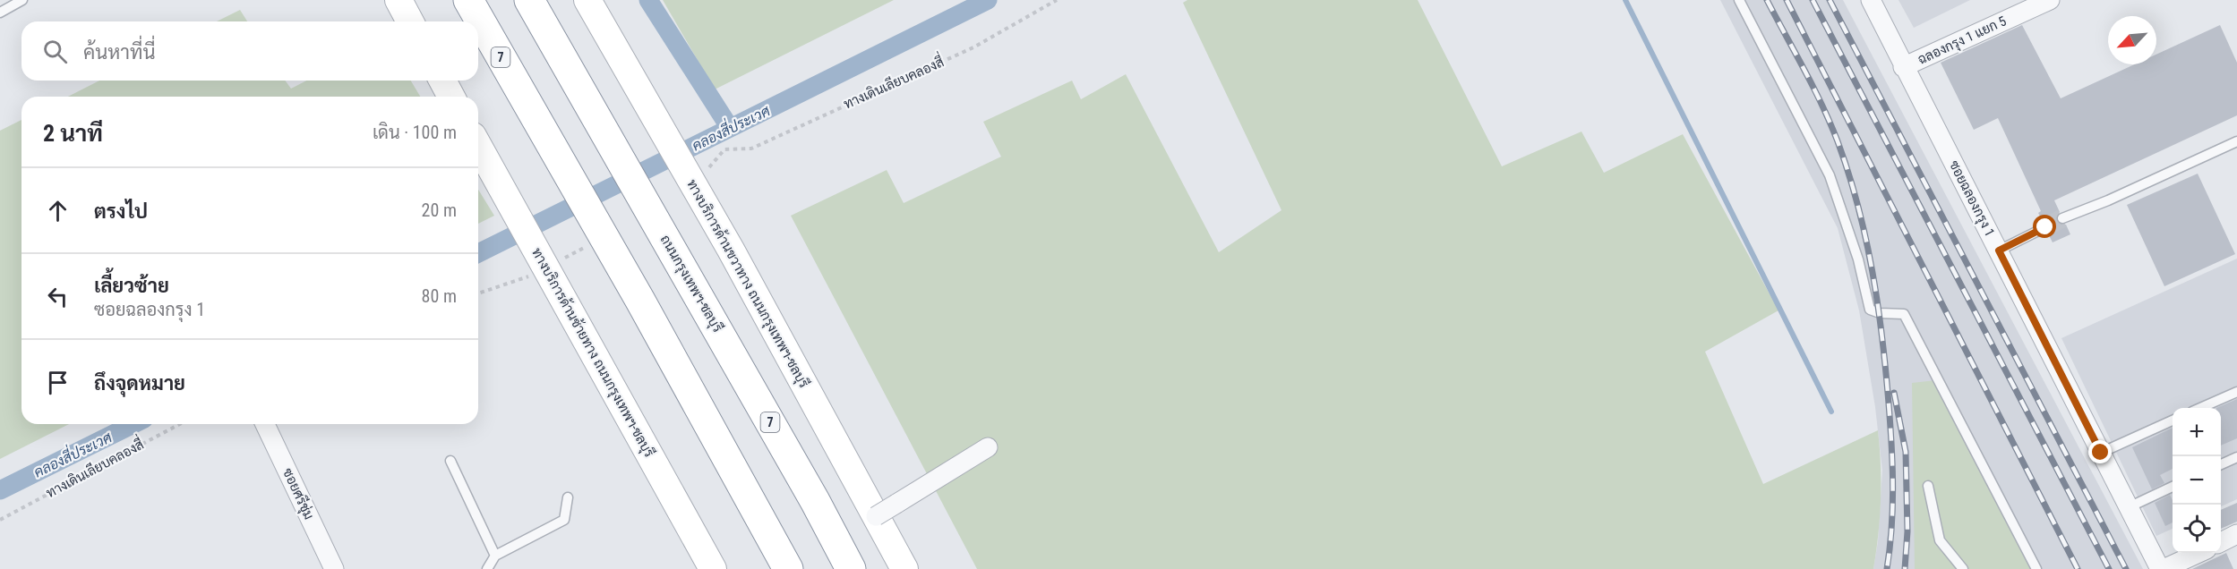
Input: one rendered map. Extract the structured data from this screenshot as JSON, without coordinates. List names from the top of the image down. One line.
{"streets":{"highway":["7","ถนนกรุงเทพฯ-ชลบุรี"],"main road":["ทางบริการด้านขวาทาง ถนนกรุงเทพฯ-ชลบุรี","ทางบริการด้านซ้ายทาง ถนนกรุงเทพฯ-ชลบุรี"],"street":["ฉลองกรุง 1 แยก 5","ซอยฉลองกรุง 1","ซอยศรีชุ่ม"],"path":["ทางเดินเลียบคลองสี่"]},"crossings":[["ฉลองกรุง 1 แยก 5","ซอยฉลองกรุง 1"]],"water":["คลองสี่ประเวศ"],"north":"bottom left","page":{"search":"ค้นหาที่นี่","heading":["2 นาที","เดิน · 100 m"],"list":[["ตรงไป","20 m"],["เลี้ยวซ้าย","ซอยฉลองกรุง 1","80 m"],"ถึงจุดหมาย"],"map_buttons":["+","−"]}}
